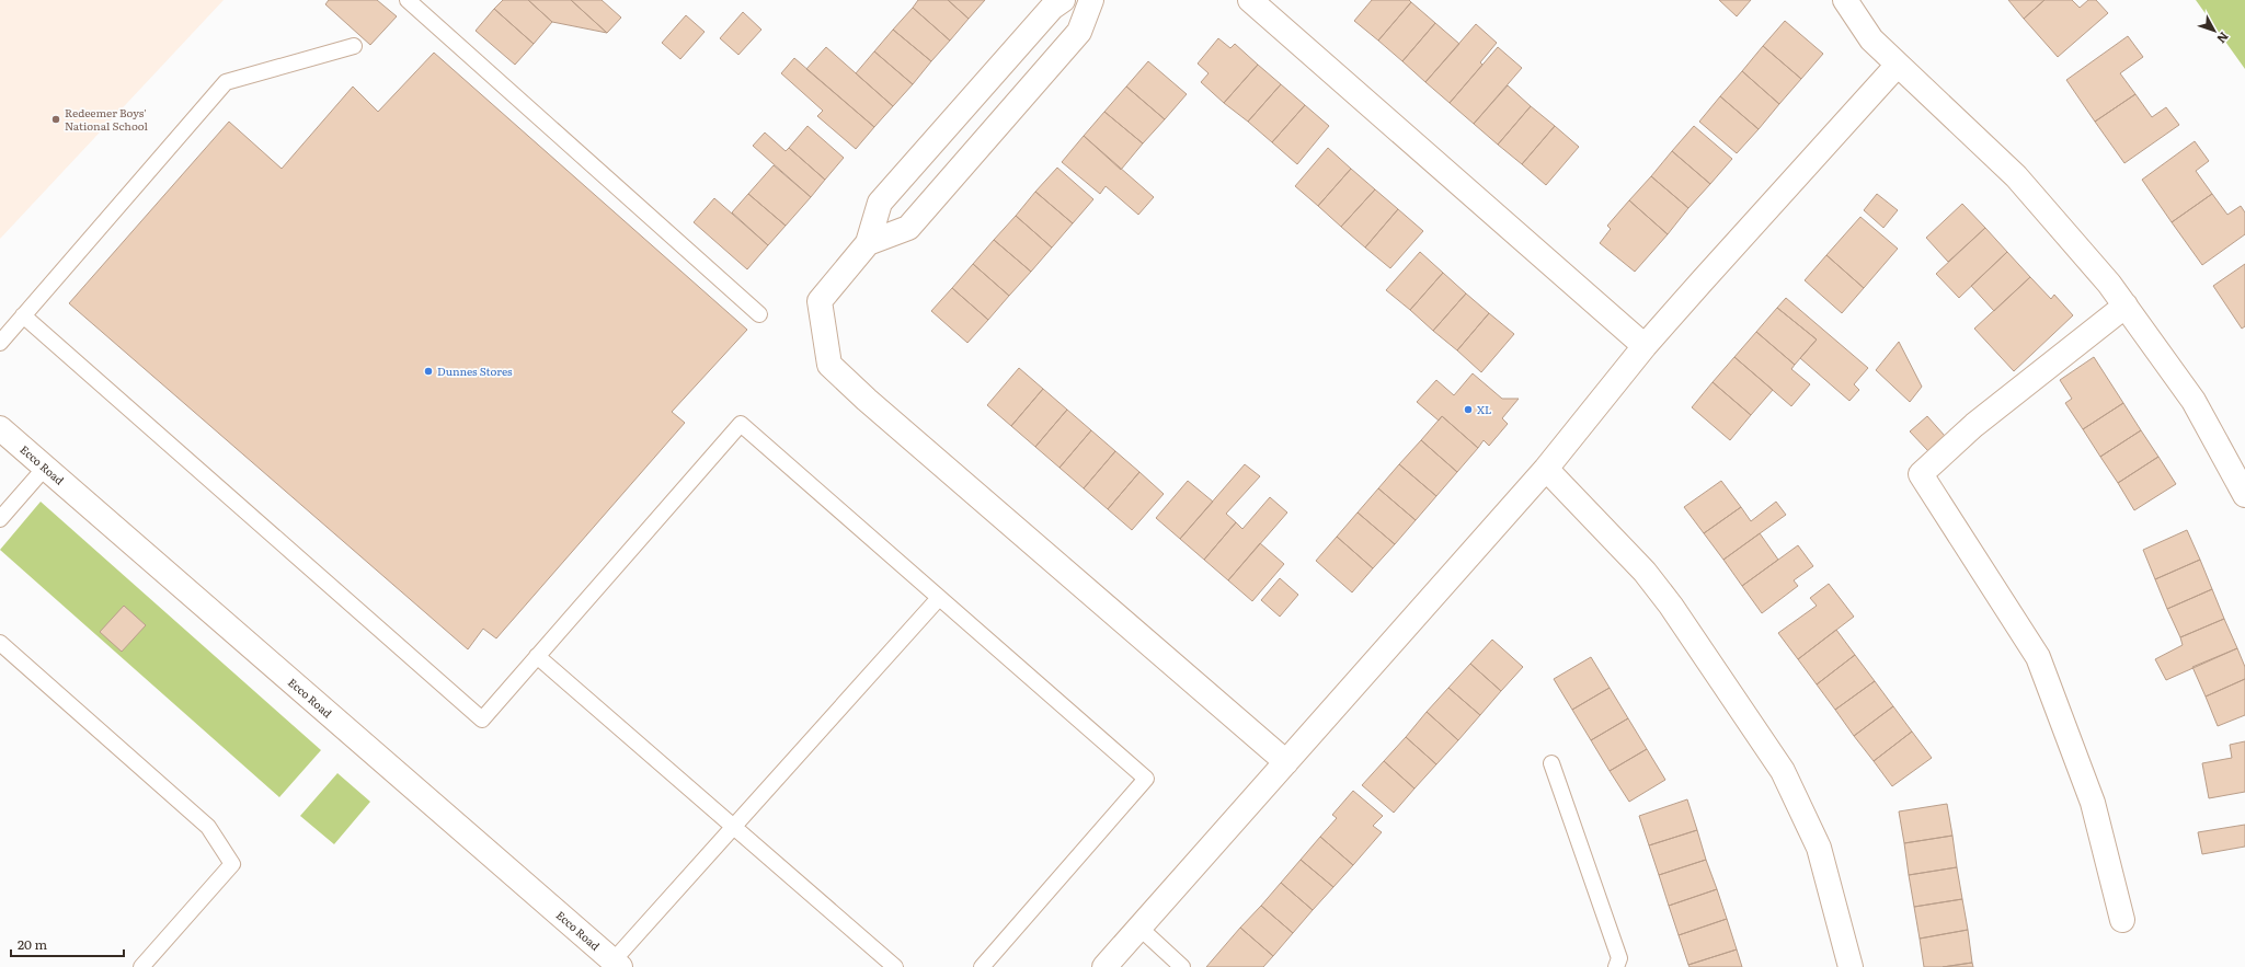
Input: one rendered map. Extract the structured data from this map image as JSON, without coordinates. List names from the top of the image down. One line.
{"streets":{"street":["Ecco Road"]},"places":["Redeemer Boys' National School","Dunnes Stores","XL"],"scale_bar":"20 m","north":"bottom right"}
